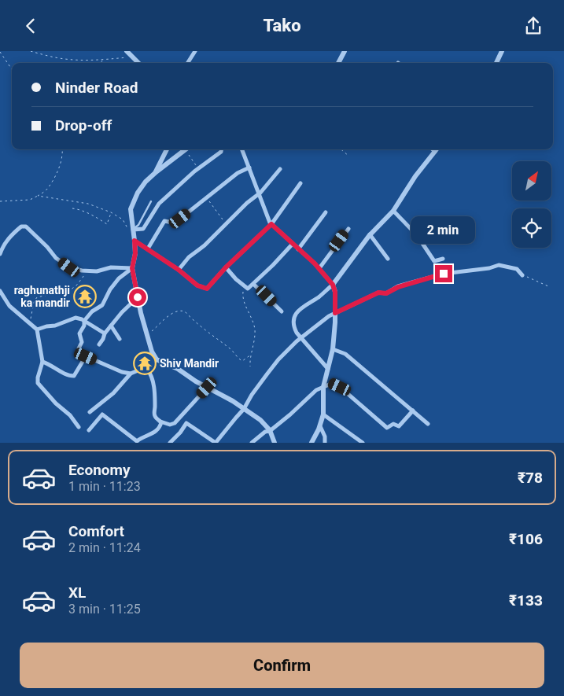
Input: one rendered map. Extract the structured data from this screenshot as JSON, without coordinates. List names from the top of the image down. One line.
{"places":{"temple":["raghunathji ka mandir","Shiv Mandir"]},"north":"top right","page":{"header":"Tako","banner":["Ninder Road","Drop-off"],"bubble":"2 min","list":[{"name":"Economy","note":"1 min · 11:23","value":"₹78"},{"name":"Comfort","note":"2 min · 11:24","value":"₹106"},{"name":"XL","note":"3 min · 11:25","value":"₹133"}],"buttons":"Confirm"}}
